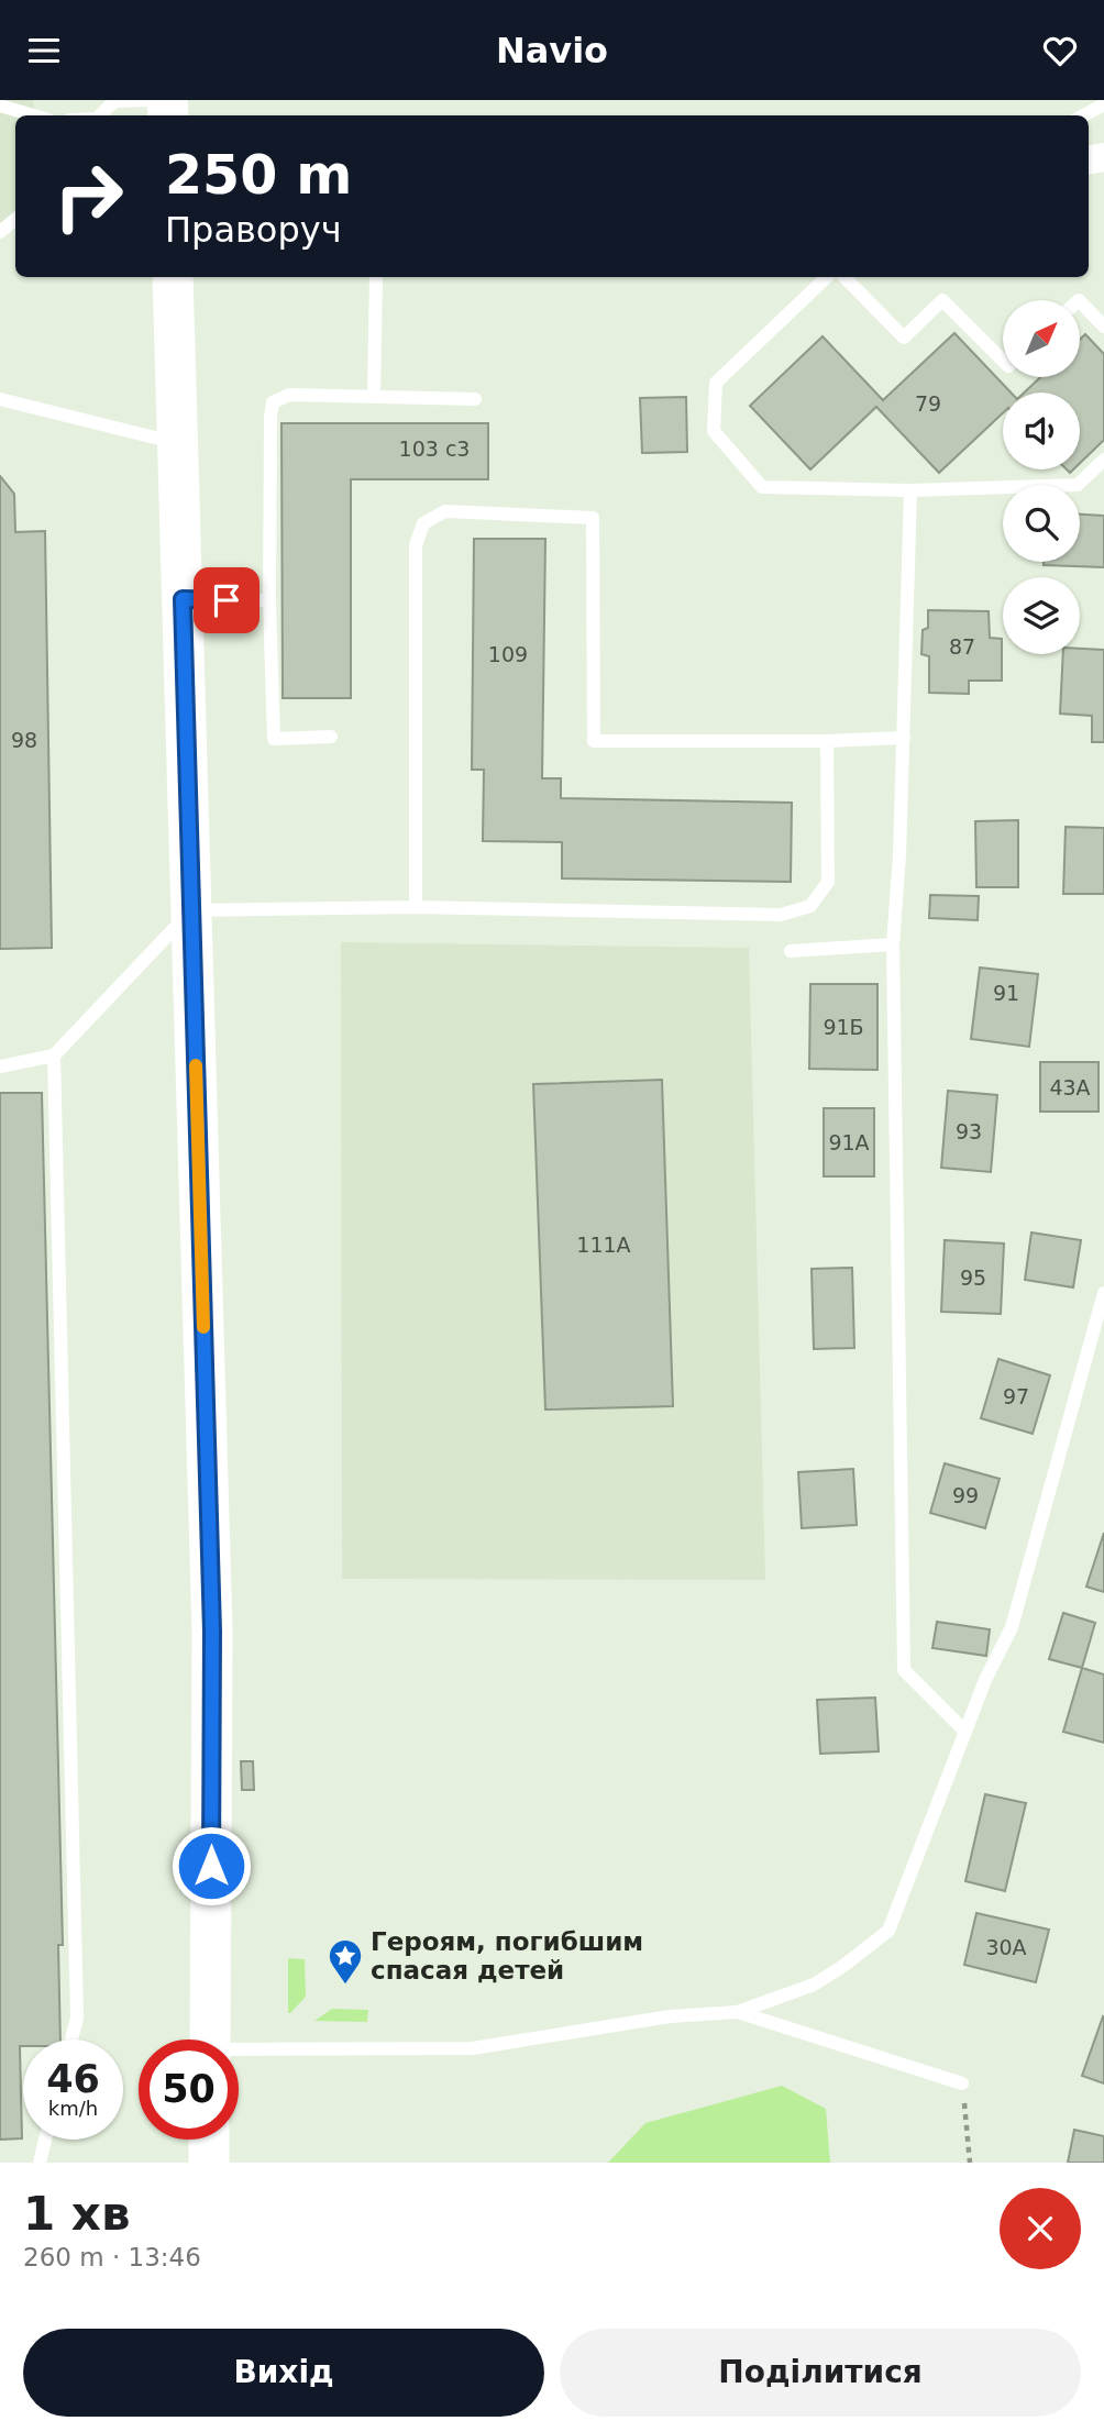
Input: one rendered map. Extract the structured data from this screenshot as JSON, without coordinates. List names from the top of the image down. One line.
{"places":{"place":["Героям, погибшим спасая детей"]},"house_numbers":["79","103 с3","87","109","98","91","91Б","43А","93","91А","111А","95","97","99","30А"],"north":"top right","page":{"header":"Navio","turn":["250 m","Праворуч"],"speed":"46 km/h","limit":"50","heading":["1 хв","260 m · 13:46"],"buttons":["Вихід","Поділитися"]}}
